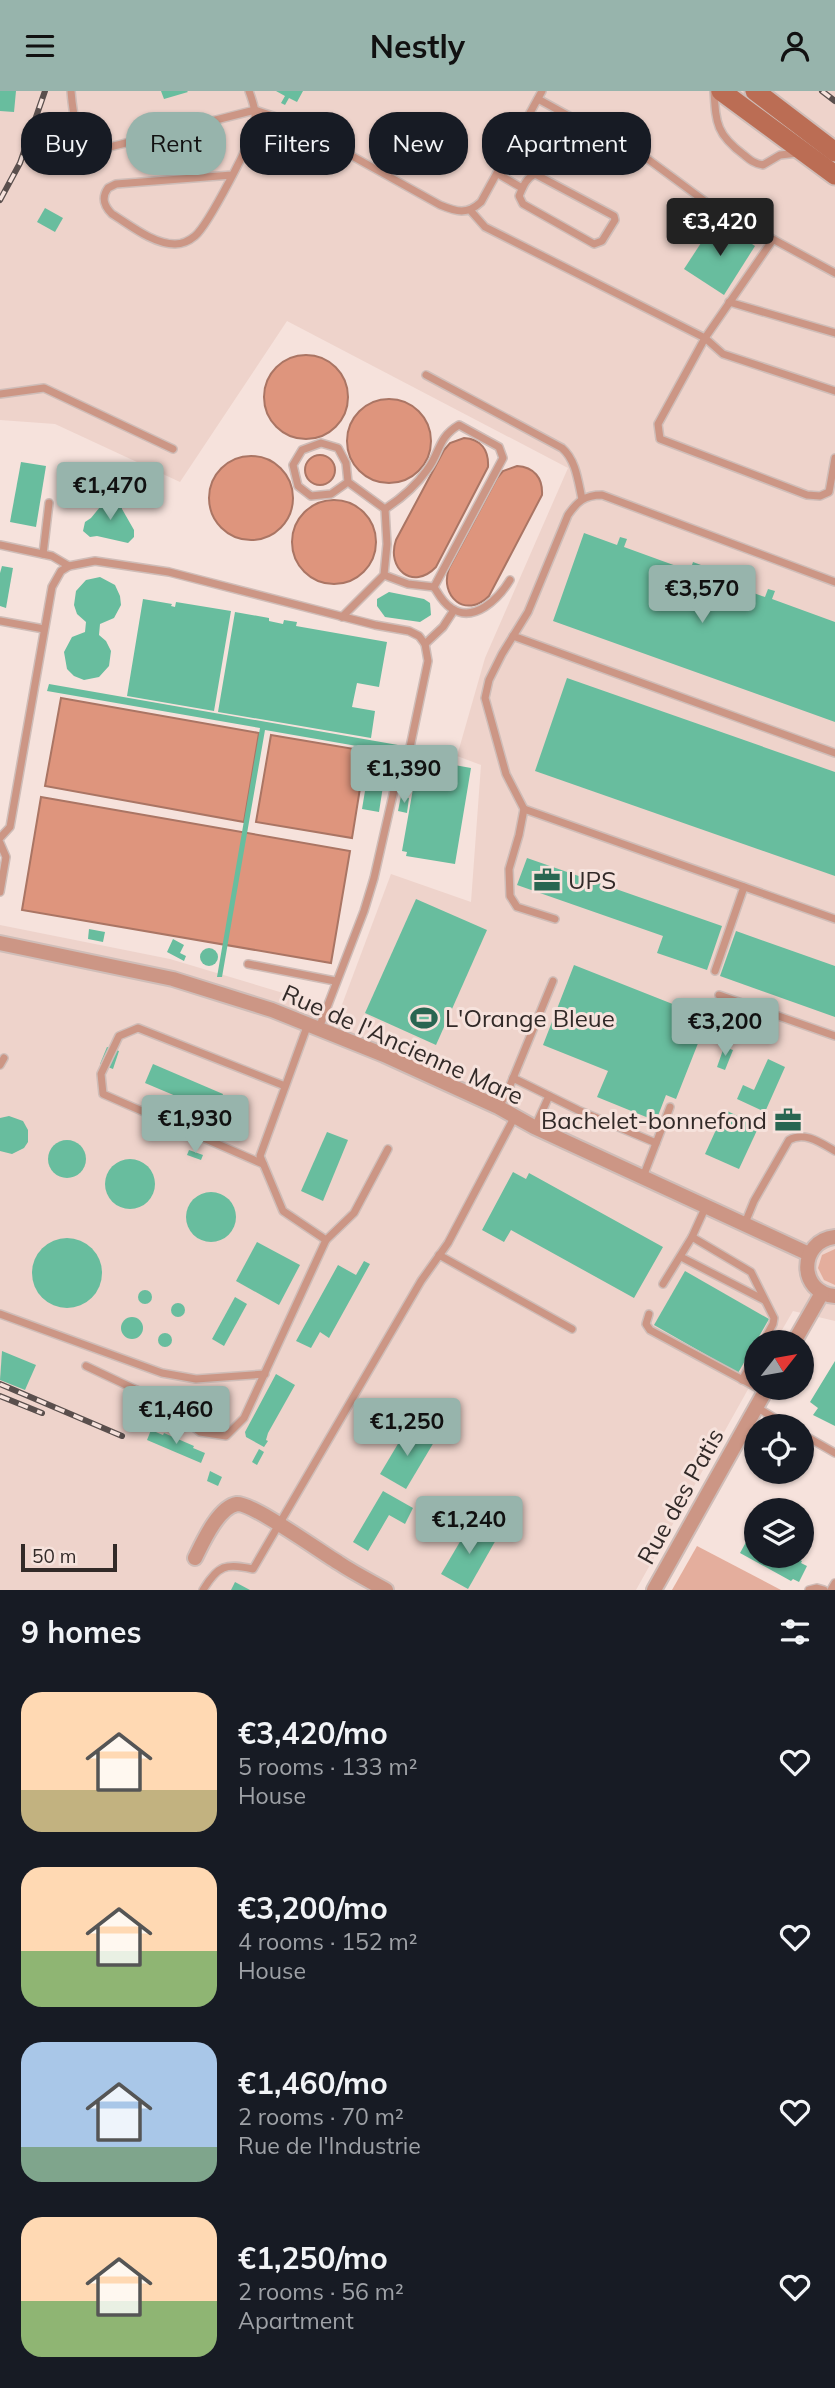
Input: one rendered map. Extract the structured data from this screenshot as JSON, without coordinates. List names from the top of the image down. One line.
{"streets":{"street":["Rue de l'Ancienne Mare","Rue des Patis"]},"places":{"office":["UPS","Bachelet-bonnefond"],"sports":["L'Orange Bleue"]},"scale_bar":"50 m","north":"top right","page":{"header":"Nestly","chip":["Buy","Rent","Filters","New","Apartment"],"price":["€3,420","€1,470","€3,570","€1,390","€3,200","€1,930","€1,460","€1,250","€1,240"],"scale":"50 m","heading":"9 homes","list":[{"name":"€3,420/mo","note":"5 rooms · 133 m² · House"},{"name":"€3,200/mo","note":"4 rooms · 152 m² · House"},{"name":"€1,460/mo","note":"2 rooms · 70 m² · Rue de l'Industrie"},{"name":"€1,250/mo","note":"2 rooms · 56 m² · Apartment"}]}}
